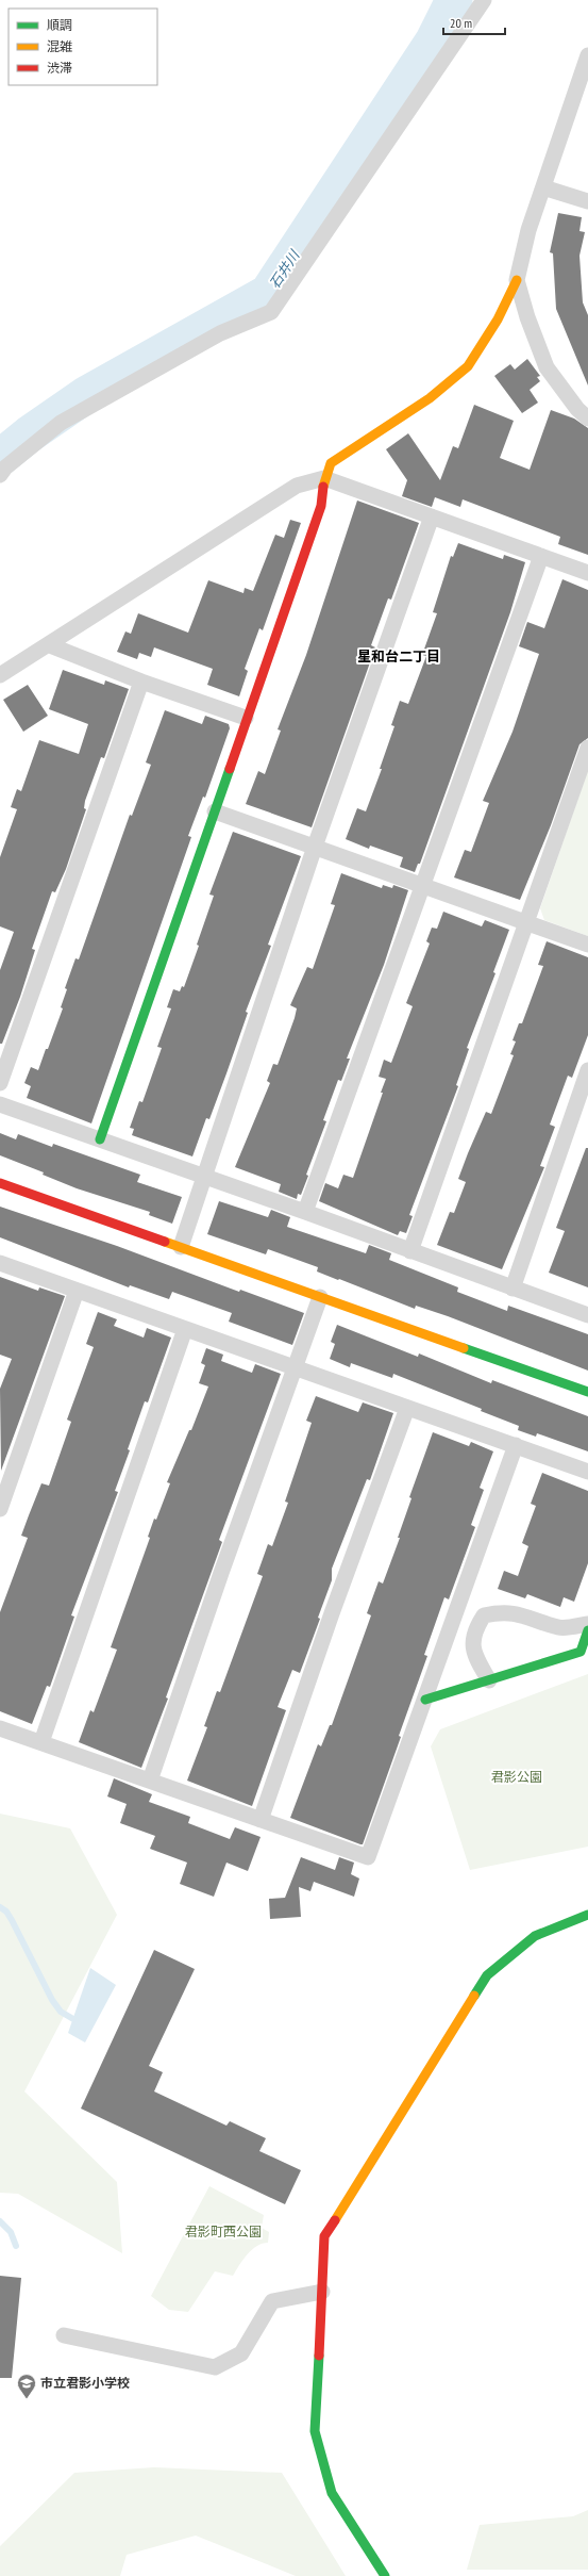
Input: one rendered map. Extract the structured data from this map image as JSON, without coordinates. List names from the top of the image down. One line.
{"districts":["星和台二丁目"],"water":["石井川"],"parks":["君影公園","君影町西公園"],"places":{"school or university":["市立君影小学校"]},"legend":["順調","混雑","渋滞"],"scale_bar":"20 m"}
